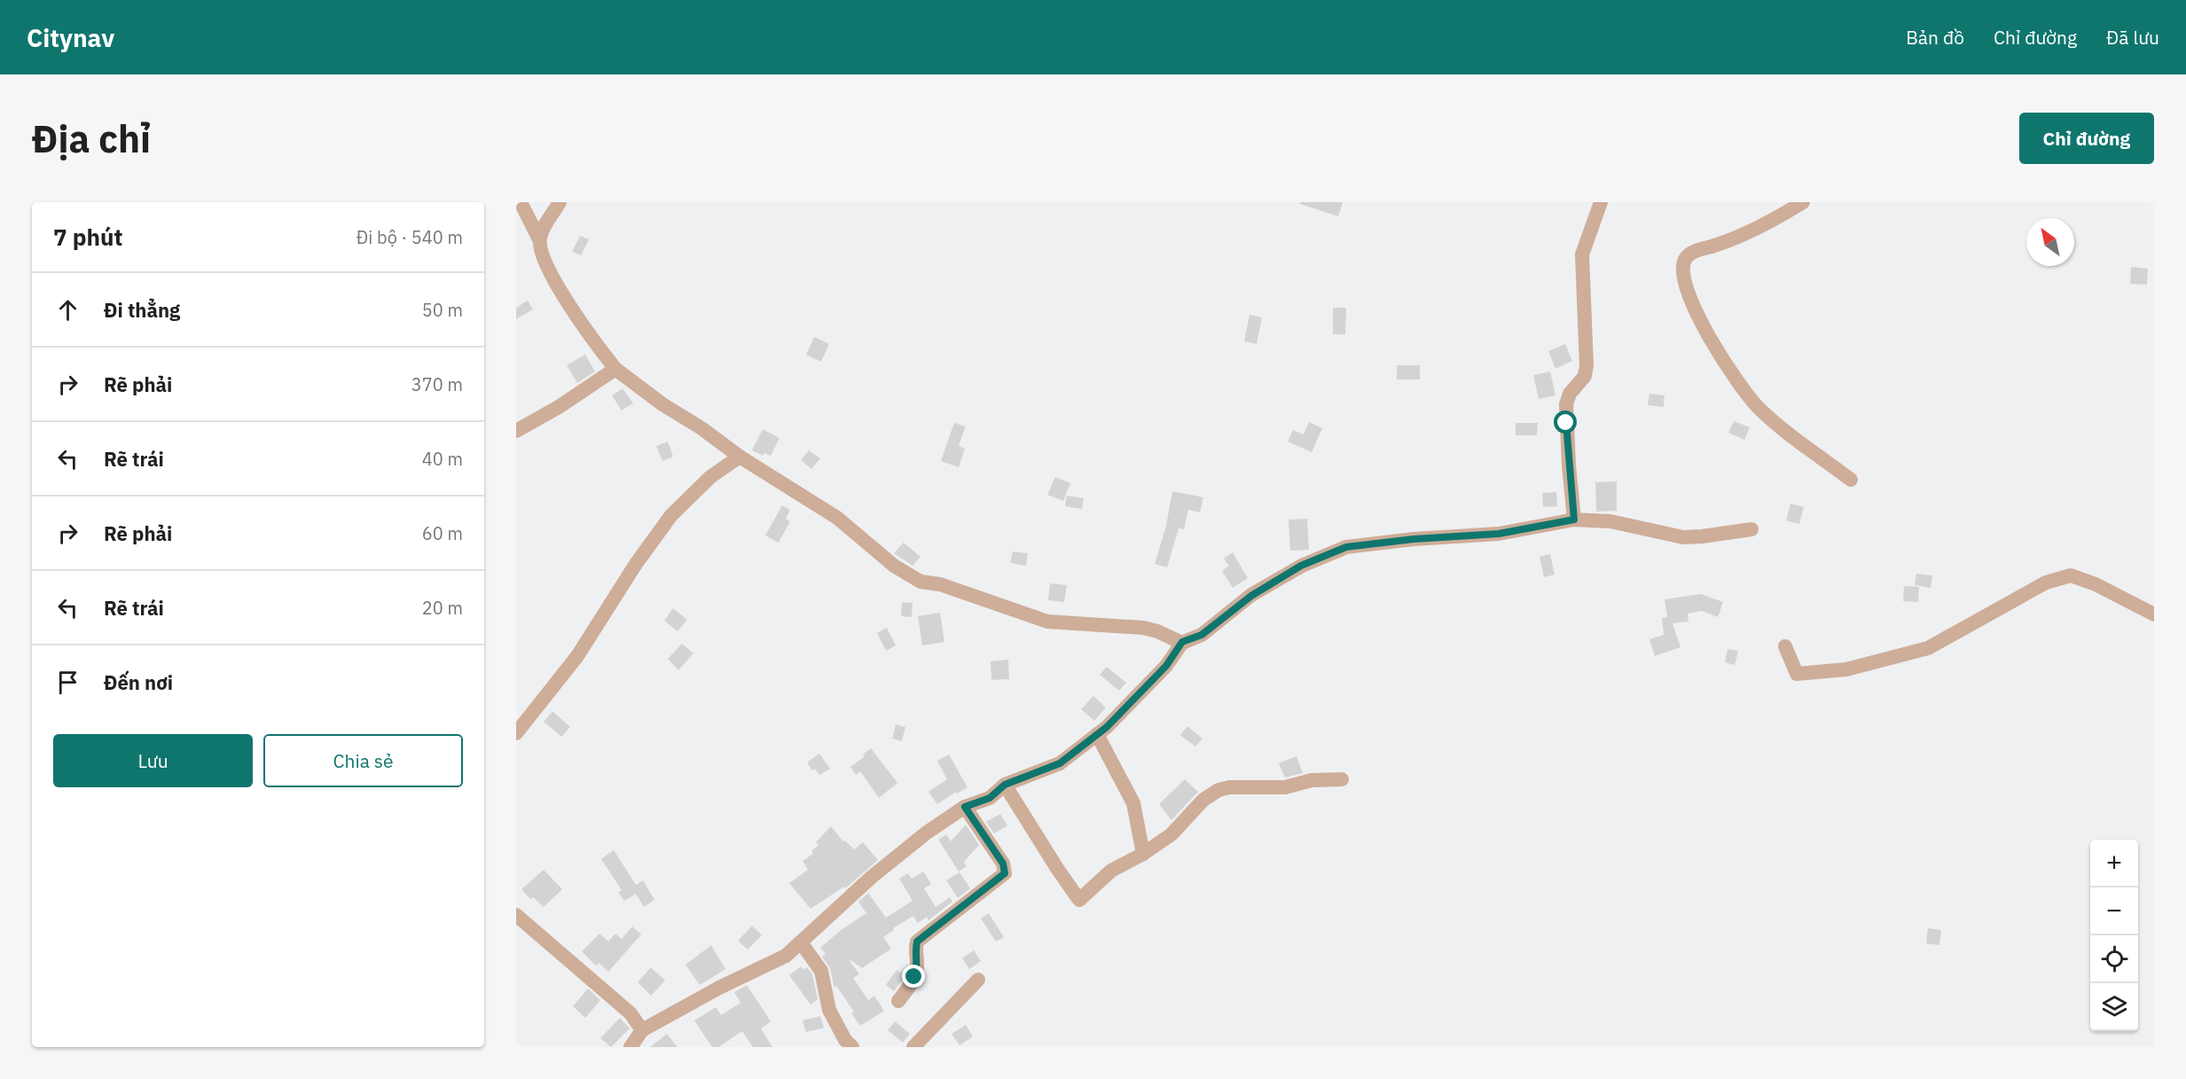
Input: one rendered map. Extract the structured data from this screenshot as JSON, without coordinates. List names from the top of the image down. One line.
{"north":"top left","page":{"header":"Citynav","nav":["Bản đồ","Chỉ đường","Đã lưu"],"buttons":["Chỉ đường",["Lưu","Chia sẻ"]],"title":"Địa chỉ","heading":["7 phút","Đi bộ · 540 m"],"list":[["Đi thẳng","50 m"],["Rẽ phải","370 m"],["Rẽ trái","40 m"],["Rẽ phải","60 m"],["Rẽ trái","20 m"],"Đến nơi"],"map_buttons":["+","−"]}}
